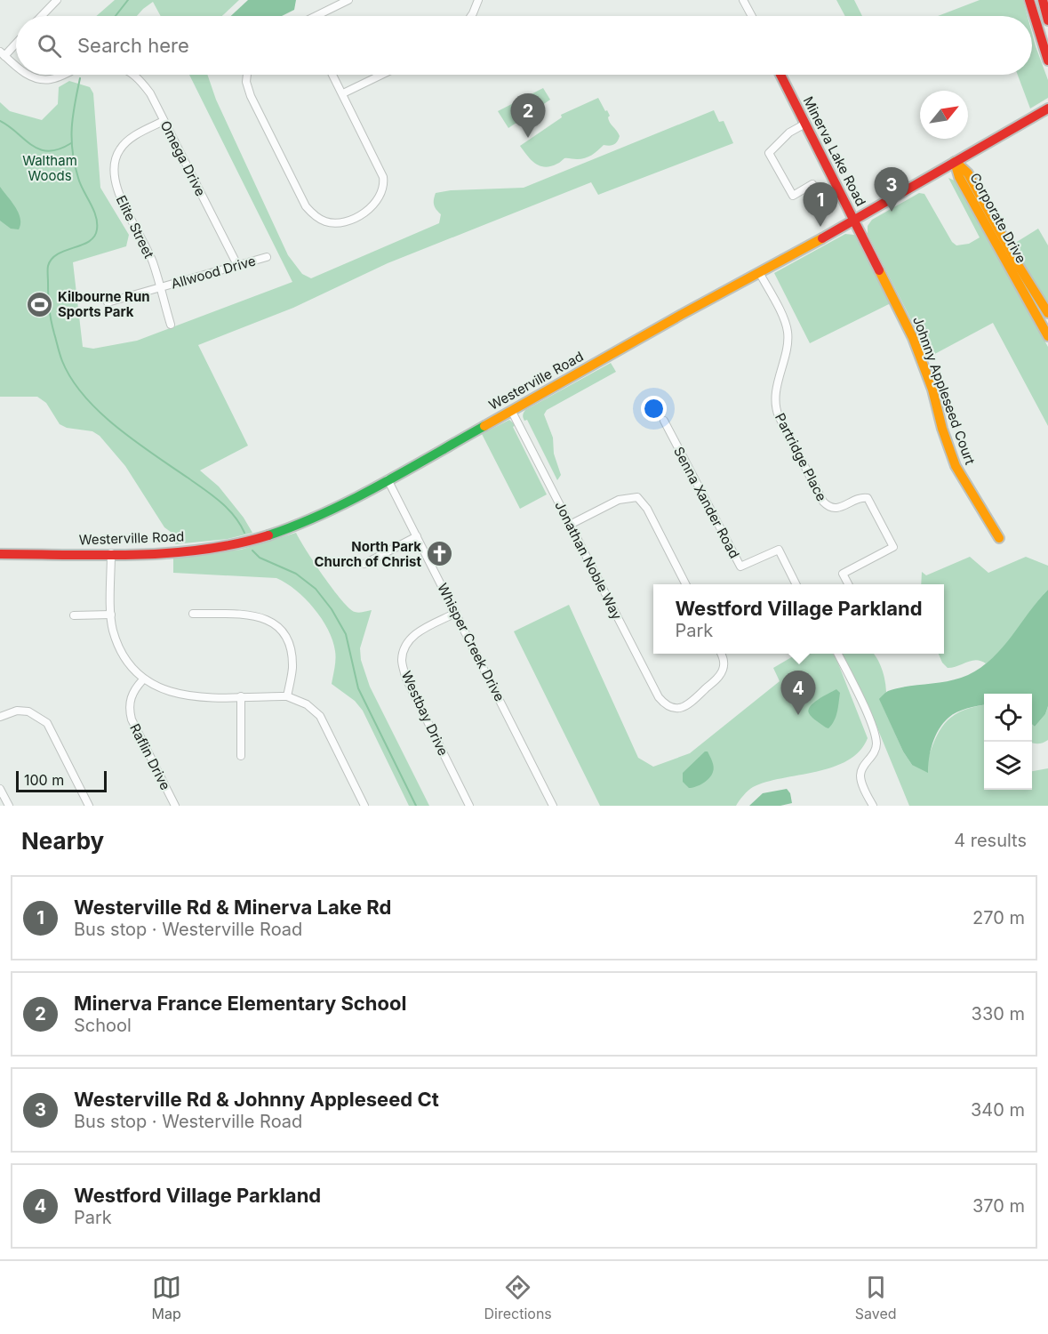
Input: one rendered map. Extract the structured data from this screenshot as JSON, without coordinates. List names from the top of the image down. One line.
{"streets":{"main road":["Minerva Lake Road","Corporate Drive","Westerville Road","Johnny Appleseed Court"],"street":["Omega Drive","Elite Street","Allwood Drive","Partridge Place","Senna Xander Road","Jonathan Noble Way","Whisper Creek Drive","Westbay Drive","Raflin Drive"]},"crossings":[["Minerva Lake Road","Westerville Road"],["Minerva Lake Road","Johnny Appleseed Court"],["Omega Drive","Elite Street"],["Omega Drive","Allwood Drive"],["Corporate Drive","Westerville Road"],["Elite Street","Allwood Drive"],["Westerville Road","Johnny Appleseed Court"],["Westerville Road","Partridge Place"],["Westerville Road","Jonathan Noble Way"],["Westerville Road","Whisper Creek Drive"],["Whisper Creek Drive","Westbay Drive"]],"parks":["Waltham Woods"],"places":{"sports":["Kilbourne Run Sports Park"],"church":["North Park Church of Christ"]},"scale_bar":"100 m","north":"top right","page":{"search":"Search here","pins":["2","3","1","4"],"popup":["Westford Village Parkland","Park"],"scale":"100 m","heading":["Nearby","4 results"],"list":[{"mark":"1","name":"Westerville Rd & Minerva Lake Rd","note":"Bus stop · Westerville Road","value":"270 m"},{"mark":"2","name":"Minerva France Elementary School","note":"School","value":"330 m"},{"mark":"3","name":"Westerville Rd & Johnny Appleseed Ct","note":"Bus stop · Westerville Road","value":"340 m"},{"mark":"4","name":"Westford Village Parkland","note":"Park","value":"370 m"}],"nav":["Map","Directions","Saved"]}}
